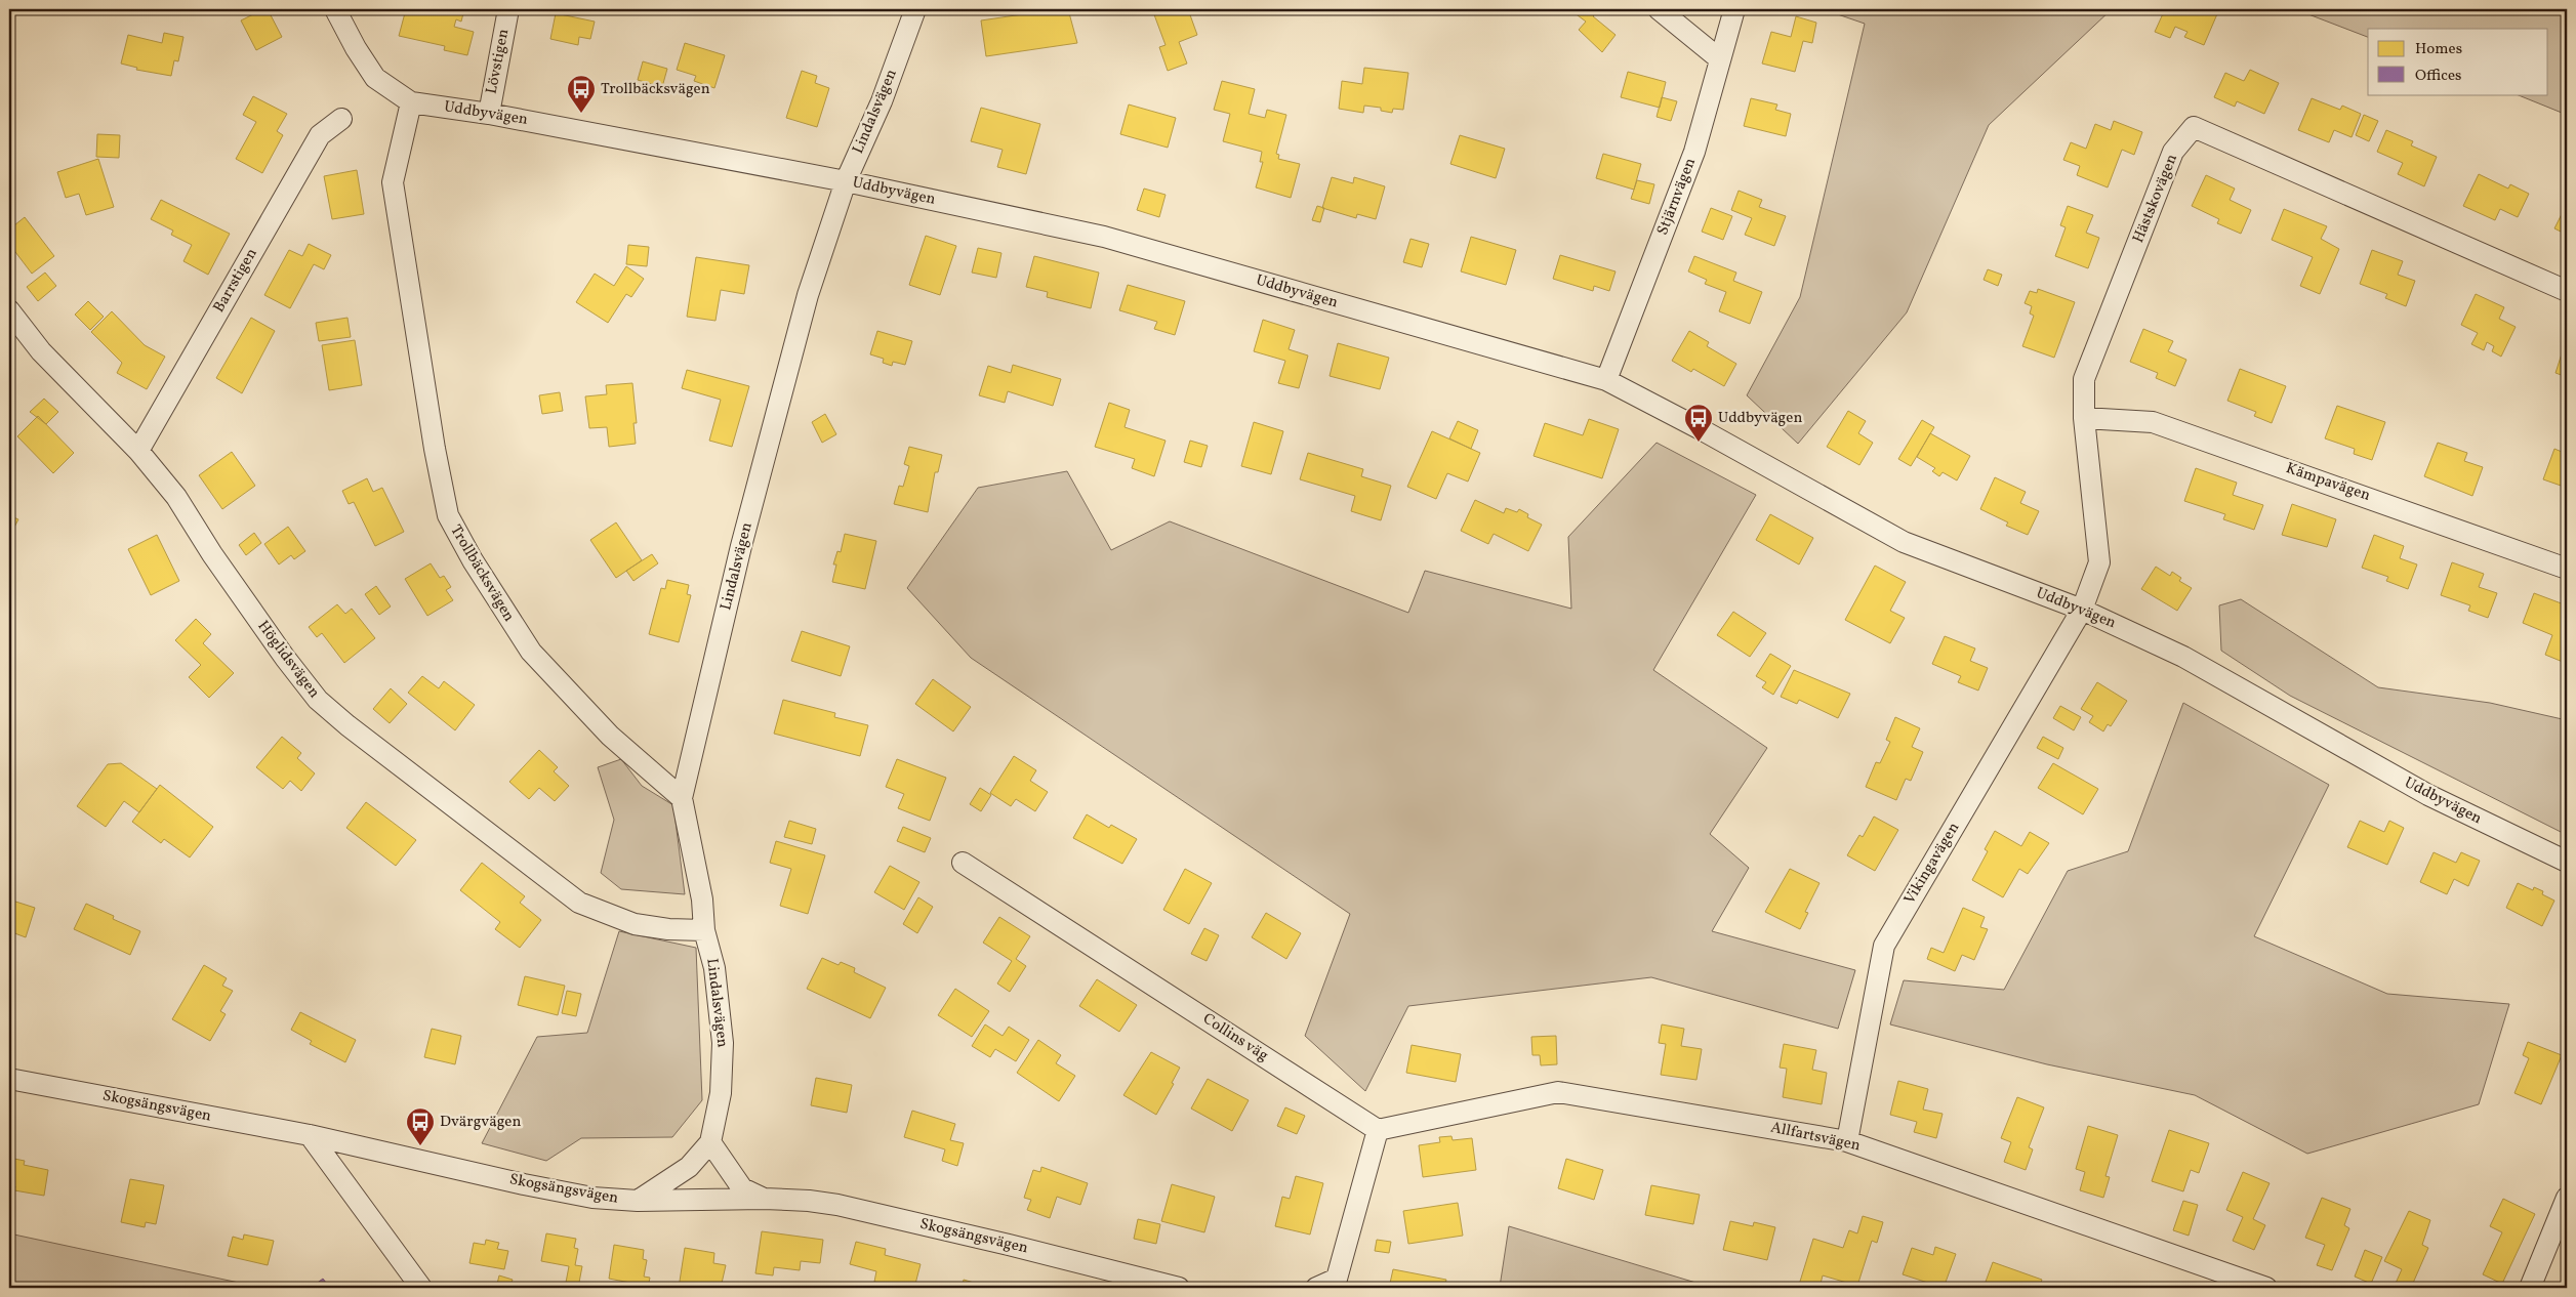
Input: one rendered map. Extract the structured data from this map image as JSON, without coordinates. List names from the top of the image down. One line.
{"streets":{"street":["Lövstigen","Lindalsvägen","Uddbyvägen","Stjärnvägen","Hästskovägen","Barrstigen","Kämpavägen","Trollbäcksvägen","Höglidsvägen","Vikingavägen","Collins väg","Skogsängsvägen","Allfartsvägen"]},"crossings":[["Lövstigen","Uddbyvägen"],["Lindalsvägen","Uddbyvägen"],["Lindalsvägen","Trollbäcksvägen"],["Lindalsvägen","Höglidsvägen"],["Lindalsvägen","Skogsängsvägen"],["Uddbyvägen","Stjärnvägen"],["Uddbyvägen","Hästskovägen"],["Uddbyvägen","Trollbäcksvägen"],["Uddbyvägen","Vikingavägen"],["Hästskovägen","Kämpavägen"],["Hästskovägen","Vikingavägen"],["Barrstigen","Höglidsvägen"],["Vikingavägen","Allfartsvägen"],["Collins väg","Allfartsvägen"]],"places":{"bus stop":["Trollbäcksvägen","Uddbyvägen","Dvärgvägen"]},"legend":["Homes","Offices"]}
